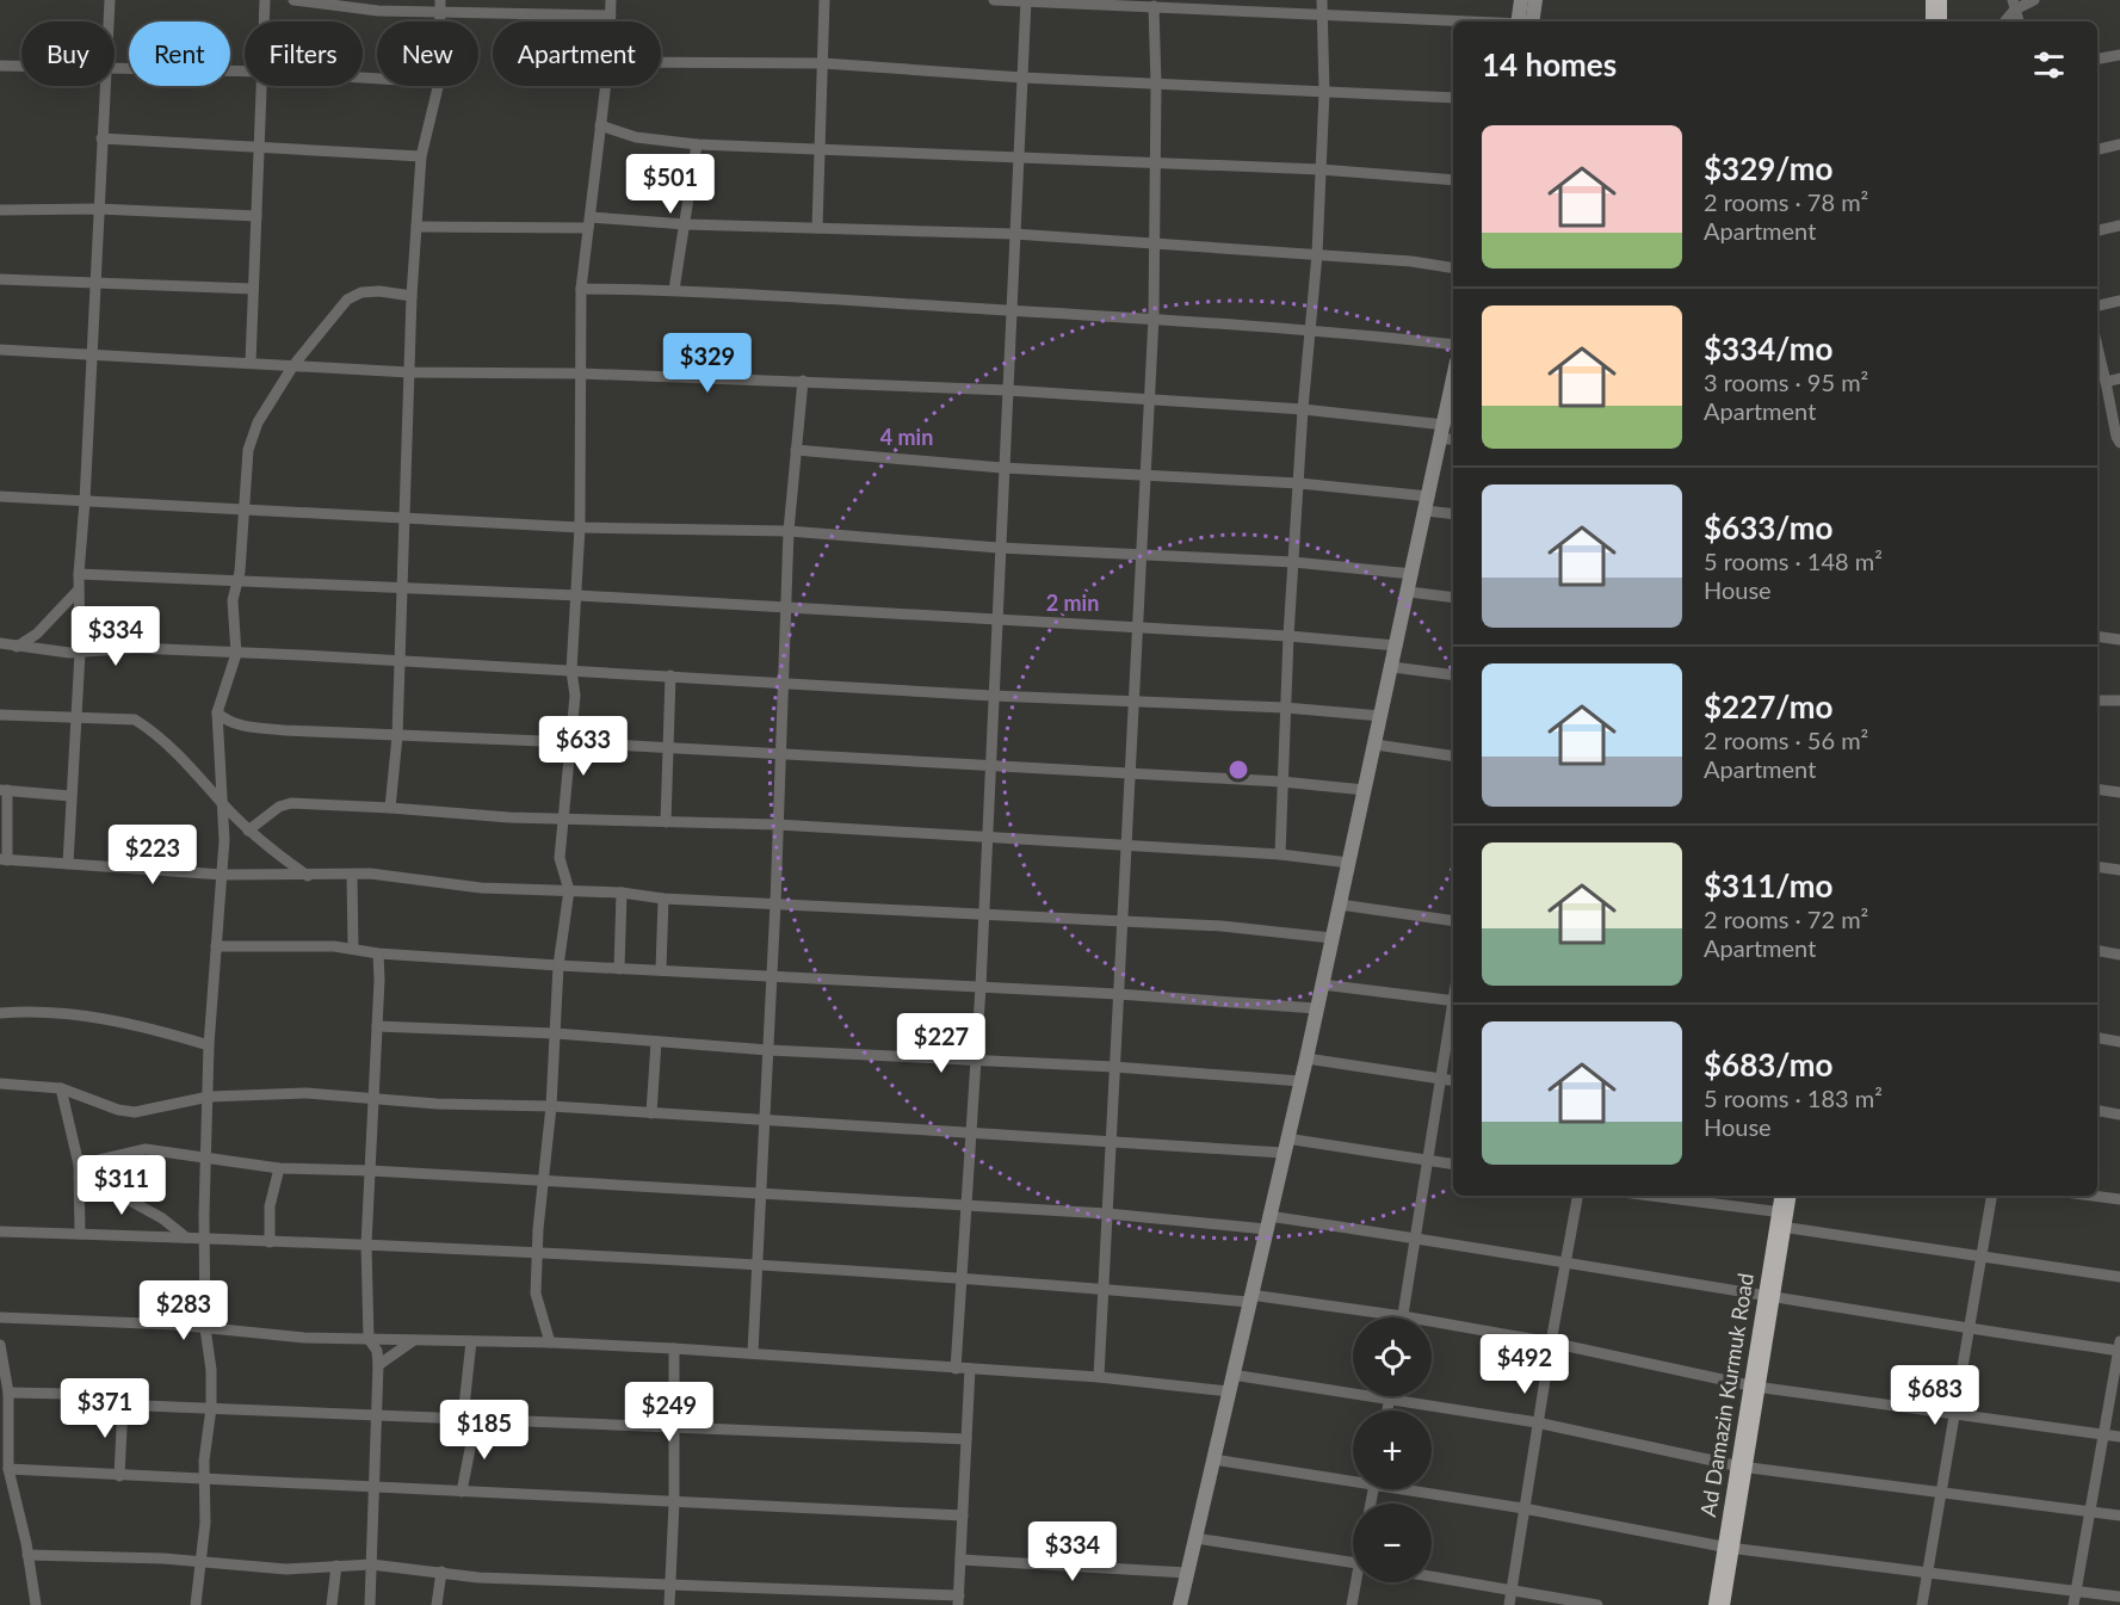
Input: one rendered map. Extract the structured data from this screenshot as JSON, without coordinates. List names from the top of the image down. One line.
{"streets":{"highway":["Ad Damazin Kurmuk Road"]},"page":{"chip":["Buy","Rent","Filters","New","Apartment"],"heading":"14 homes","list":[{"name":"$329/mo","note":"2 rooms · 78 m² · Apartment"},{"name":"$334/mo","note":"3 rooms · 95 m² · Apartment"},{"name":"$633/mo","note":"5 rooms · 148 m² · House"},{"name":"$227/mo","note":"2 rooms · 56 m² · Apartment"},{"name":"$311/mo","note":"2 rooms · 72 m² · Apartment"},{"name":"$683/mo","note":"5 rooms · 183 m² · House"}],"price":["$501","$329","$334","$633","$223","$227","$311","$283","$492","$683","$371","$249","$185","$334"],"map_buttons":["+","−"]},"rings":["4 min","2 min"]}
